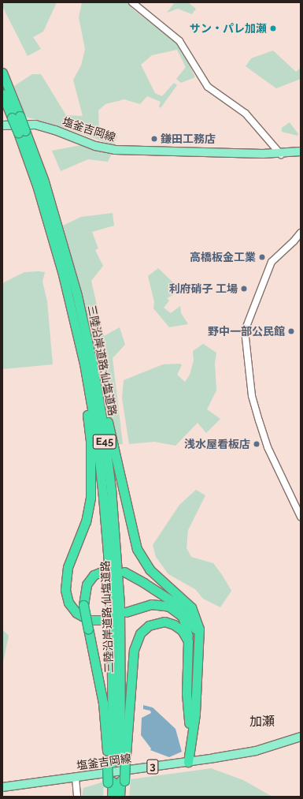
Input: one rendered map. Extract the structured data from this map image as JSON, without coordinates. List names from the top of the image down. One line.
{"streets":{"highway":["三陸沿岸道路;仙塩道路","E45"],"main road":["塩釜吉岡線","3"]},"districts":["加瀬"],"places":["サン・パレ加瀬","鎌田工務店","高橋板金工業","利府硝子 工場","野中一部公民館","浅水屋看板店"]}
